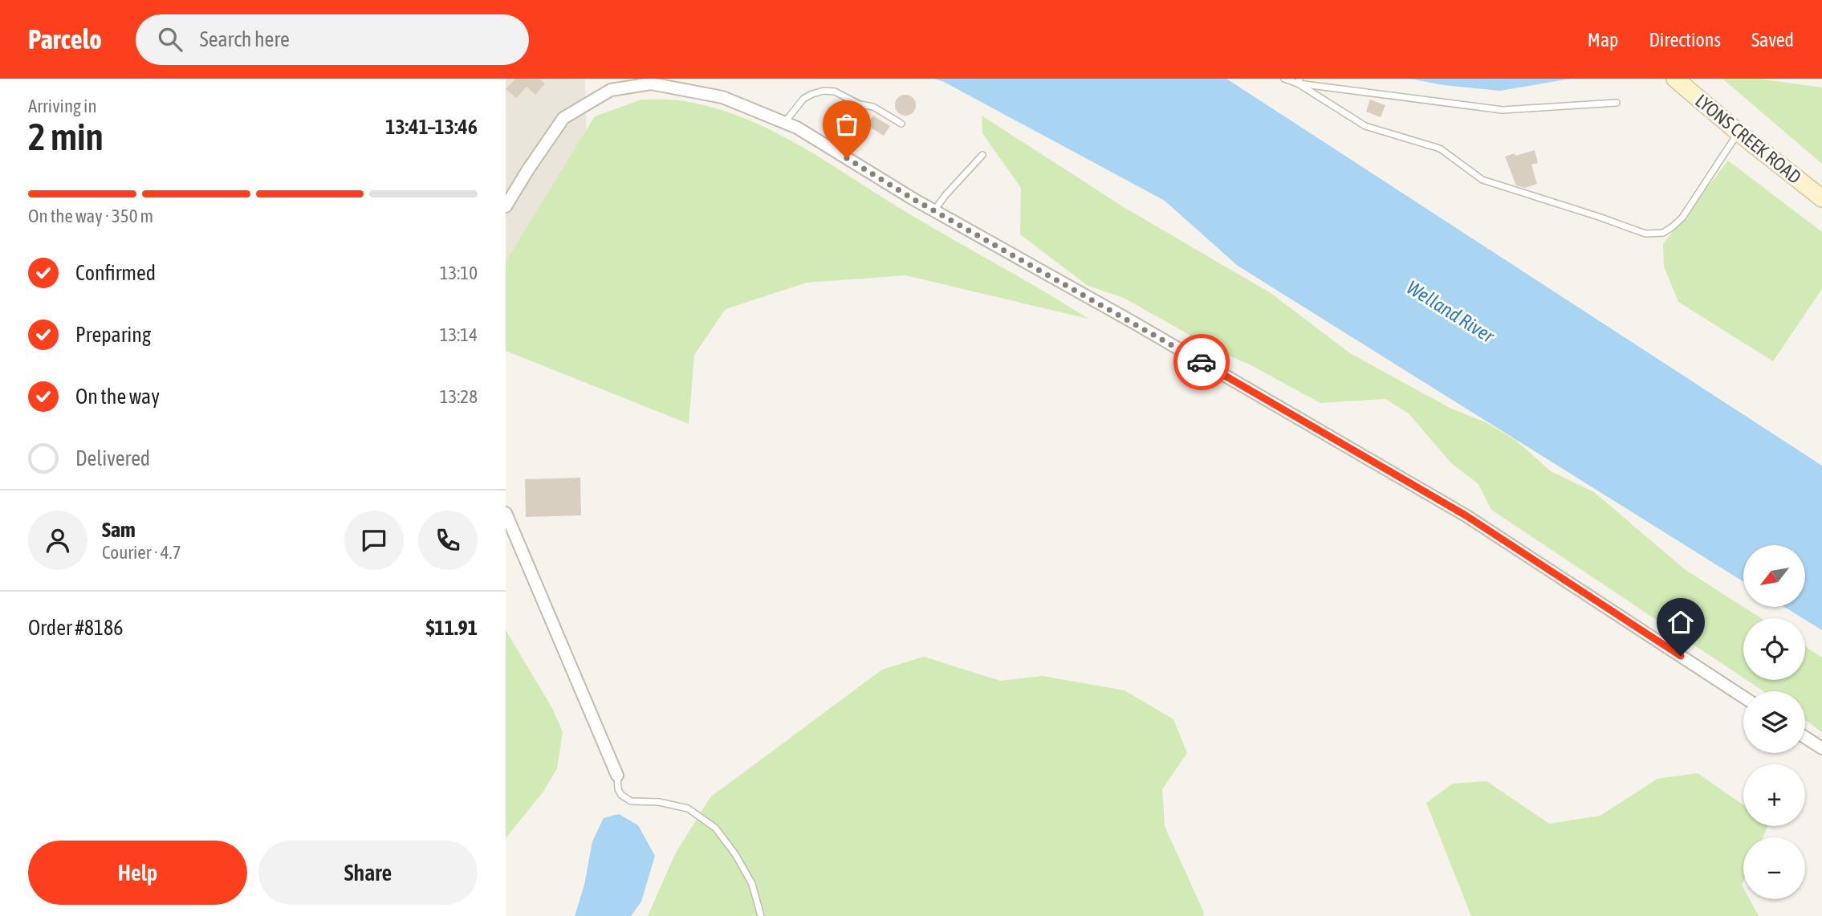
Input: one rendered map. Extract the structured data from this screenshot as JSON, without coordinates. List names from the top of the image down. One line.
{"streets":{"main road":["LYONS CREEK ROAD"]},"water":["Welland River"],"north":"bottom left","page":{"header":"Parcelo","search":"Search here","nav":["Map","Directions","Saved"],"heading":["2 min","Arriving in","13:41–13:46"],"panel":["Sam","Courier · 4.7","Order #8186","$11.91"],"bar":"On the way · 350 m","list":[["Confirmed","13:10"],["Preparing","13:14"],["On the way","13:28"],"Delivered"],"map_buttons":["+","−"],"buttons":["Help","Share"]}}
